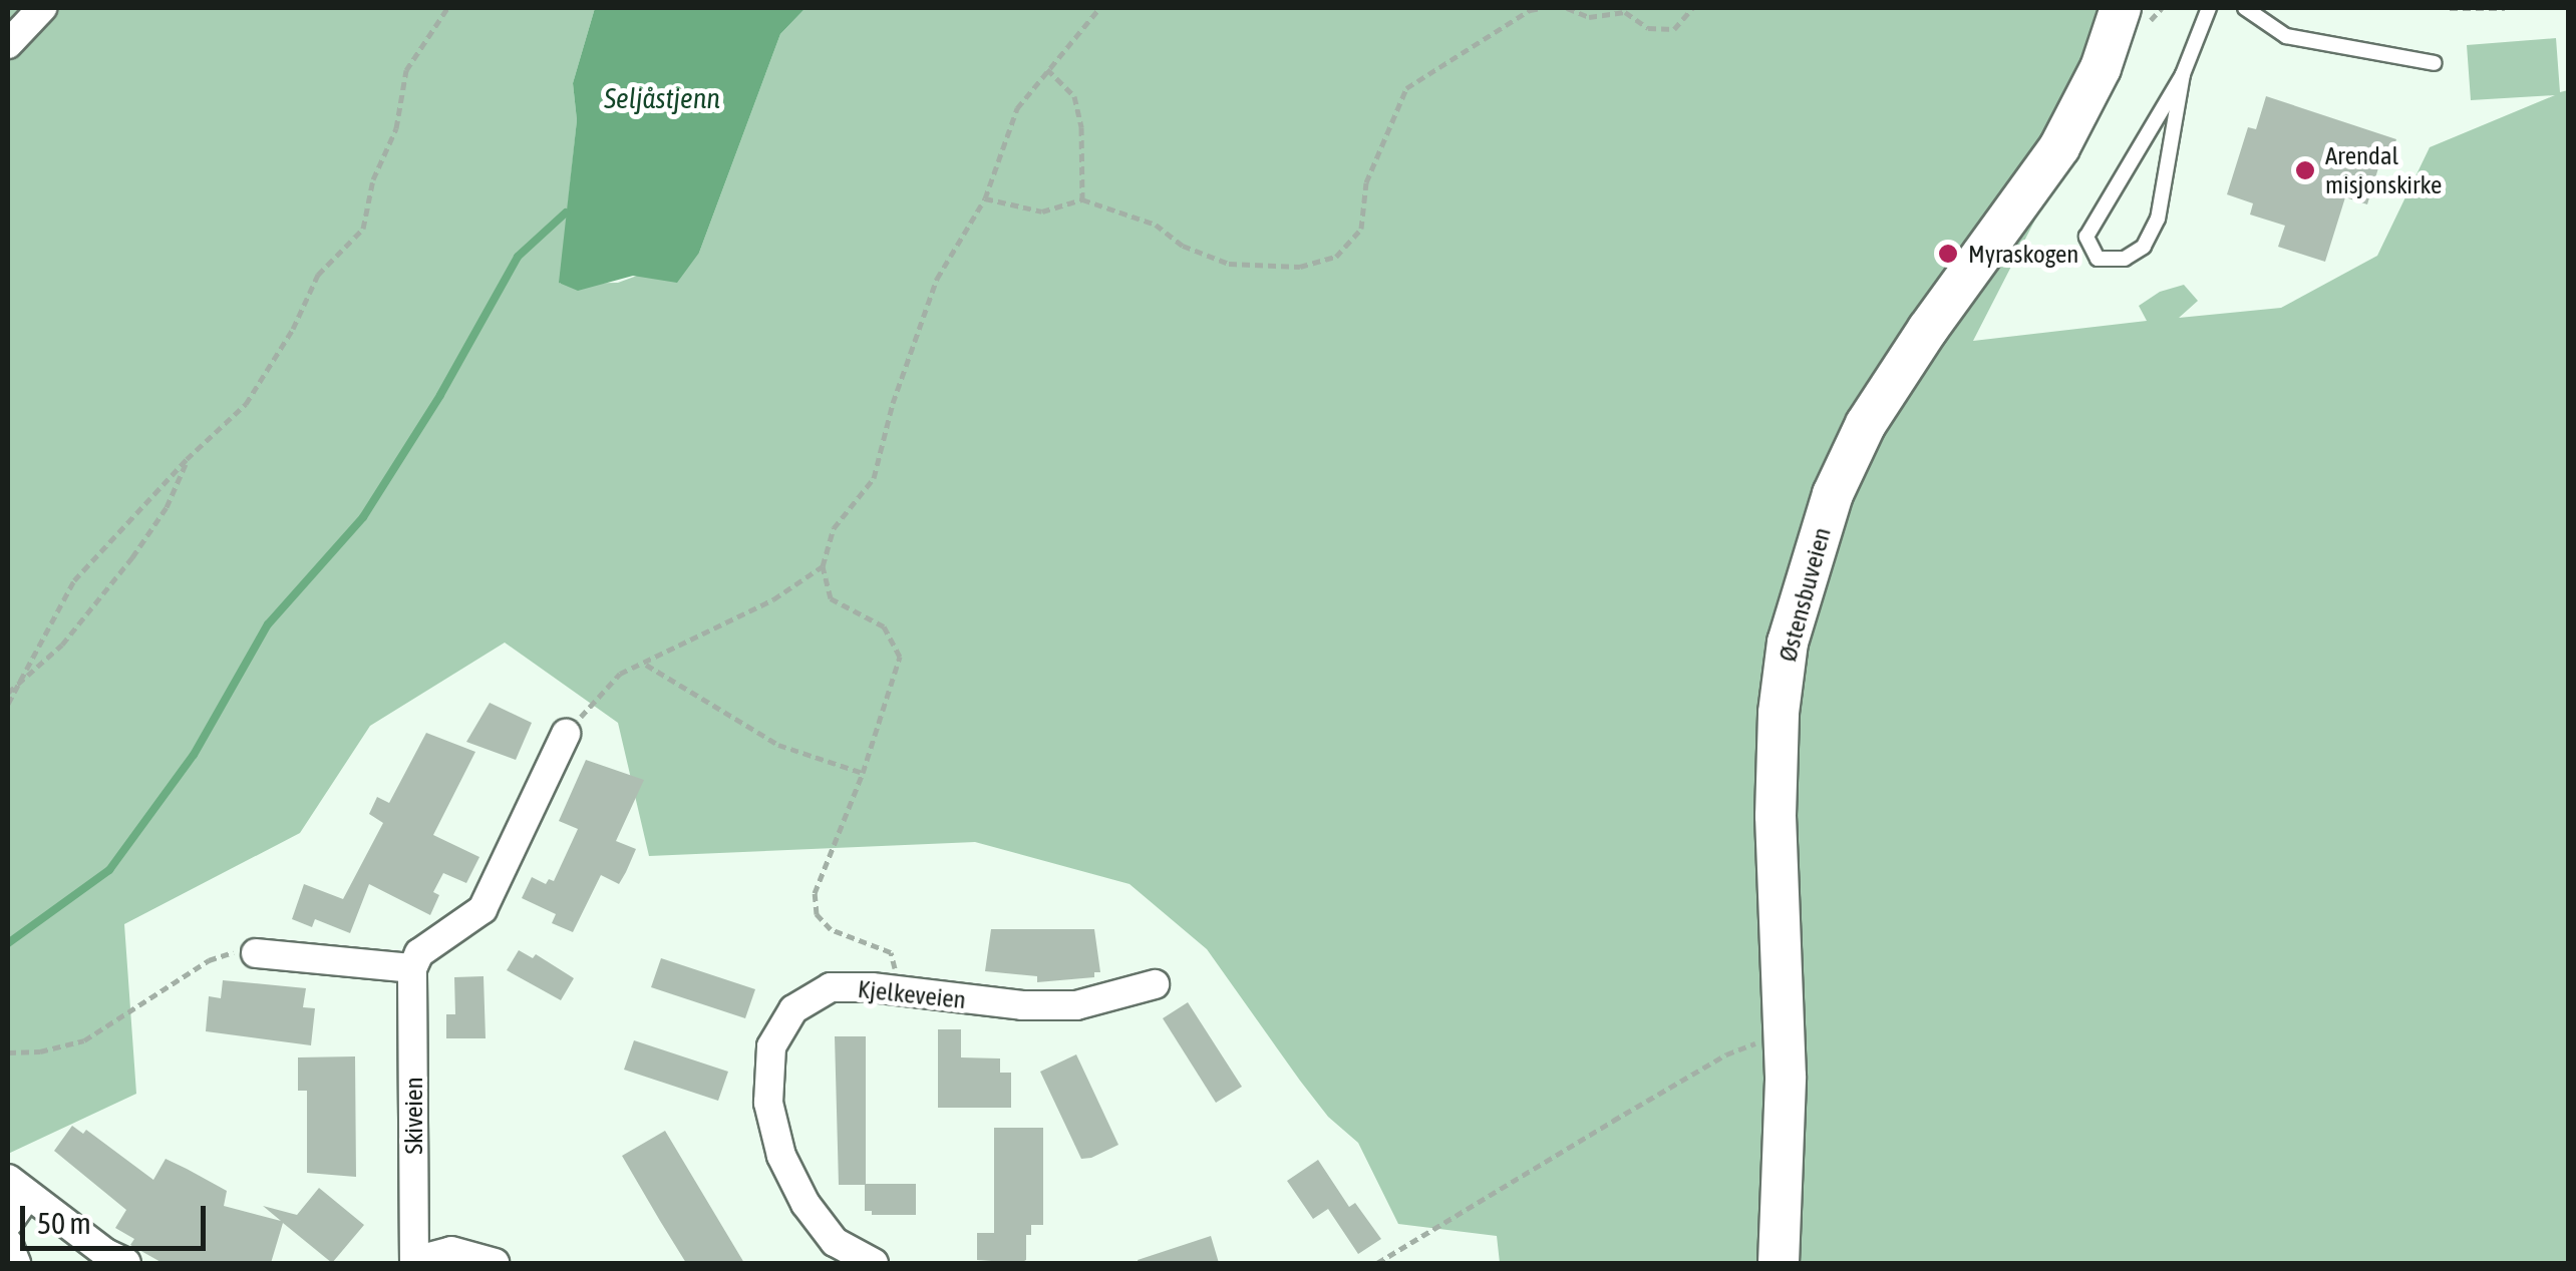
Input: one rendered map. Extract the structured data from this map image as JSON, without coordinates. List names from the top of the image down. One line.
{"streets":{"main road":["Østensbuveien"],"street":["Kjelkeveien","Skiveien"]},"water":["Seljåstjenn"],"places":["Arendal misjonskirke","Myraskogen"],"scale_bar":"50 m"}
